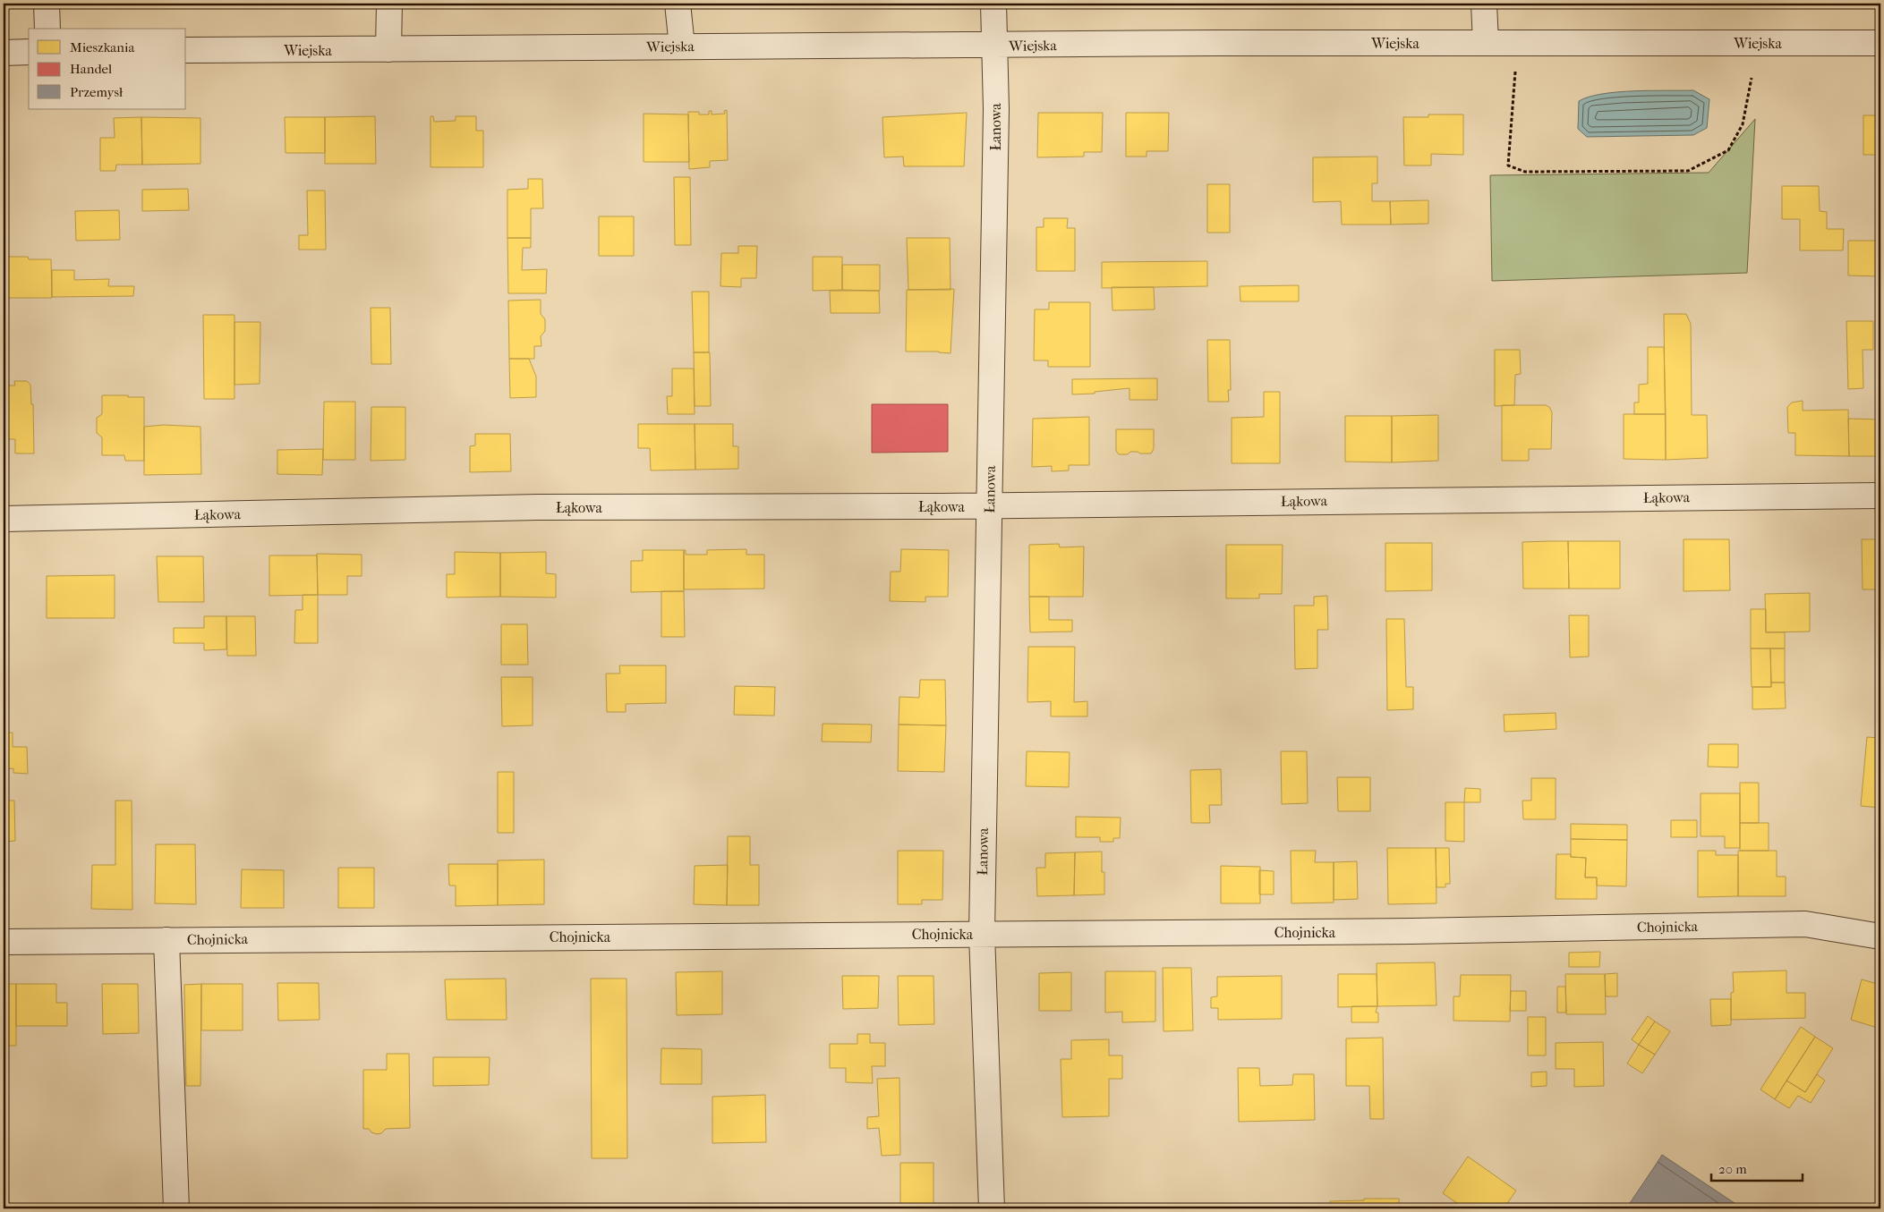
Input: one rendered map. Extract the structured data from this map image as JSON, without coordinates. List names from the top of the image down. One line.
{"streets":{"street":["Wiejska","Łanowa","Łąkowa","Chojnicka"]},"crossings":[["Wiejska","Łanowa"],["Łanowa","Łąkowa"],["Łanowa","Chojnicka"]],"legend":["Mieszkania","Handel","Przemysł"],"scale_bar":"20 m"}
